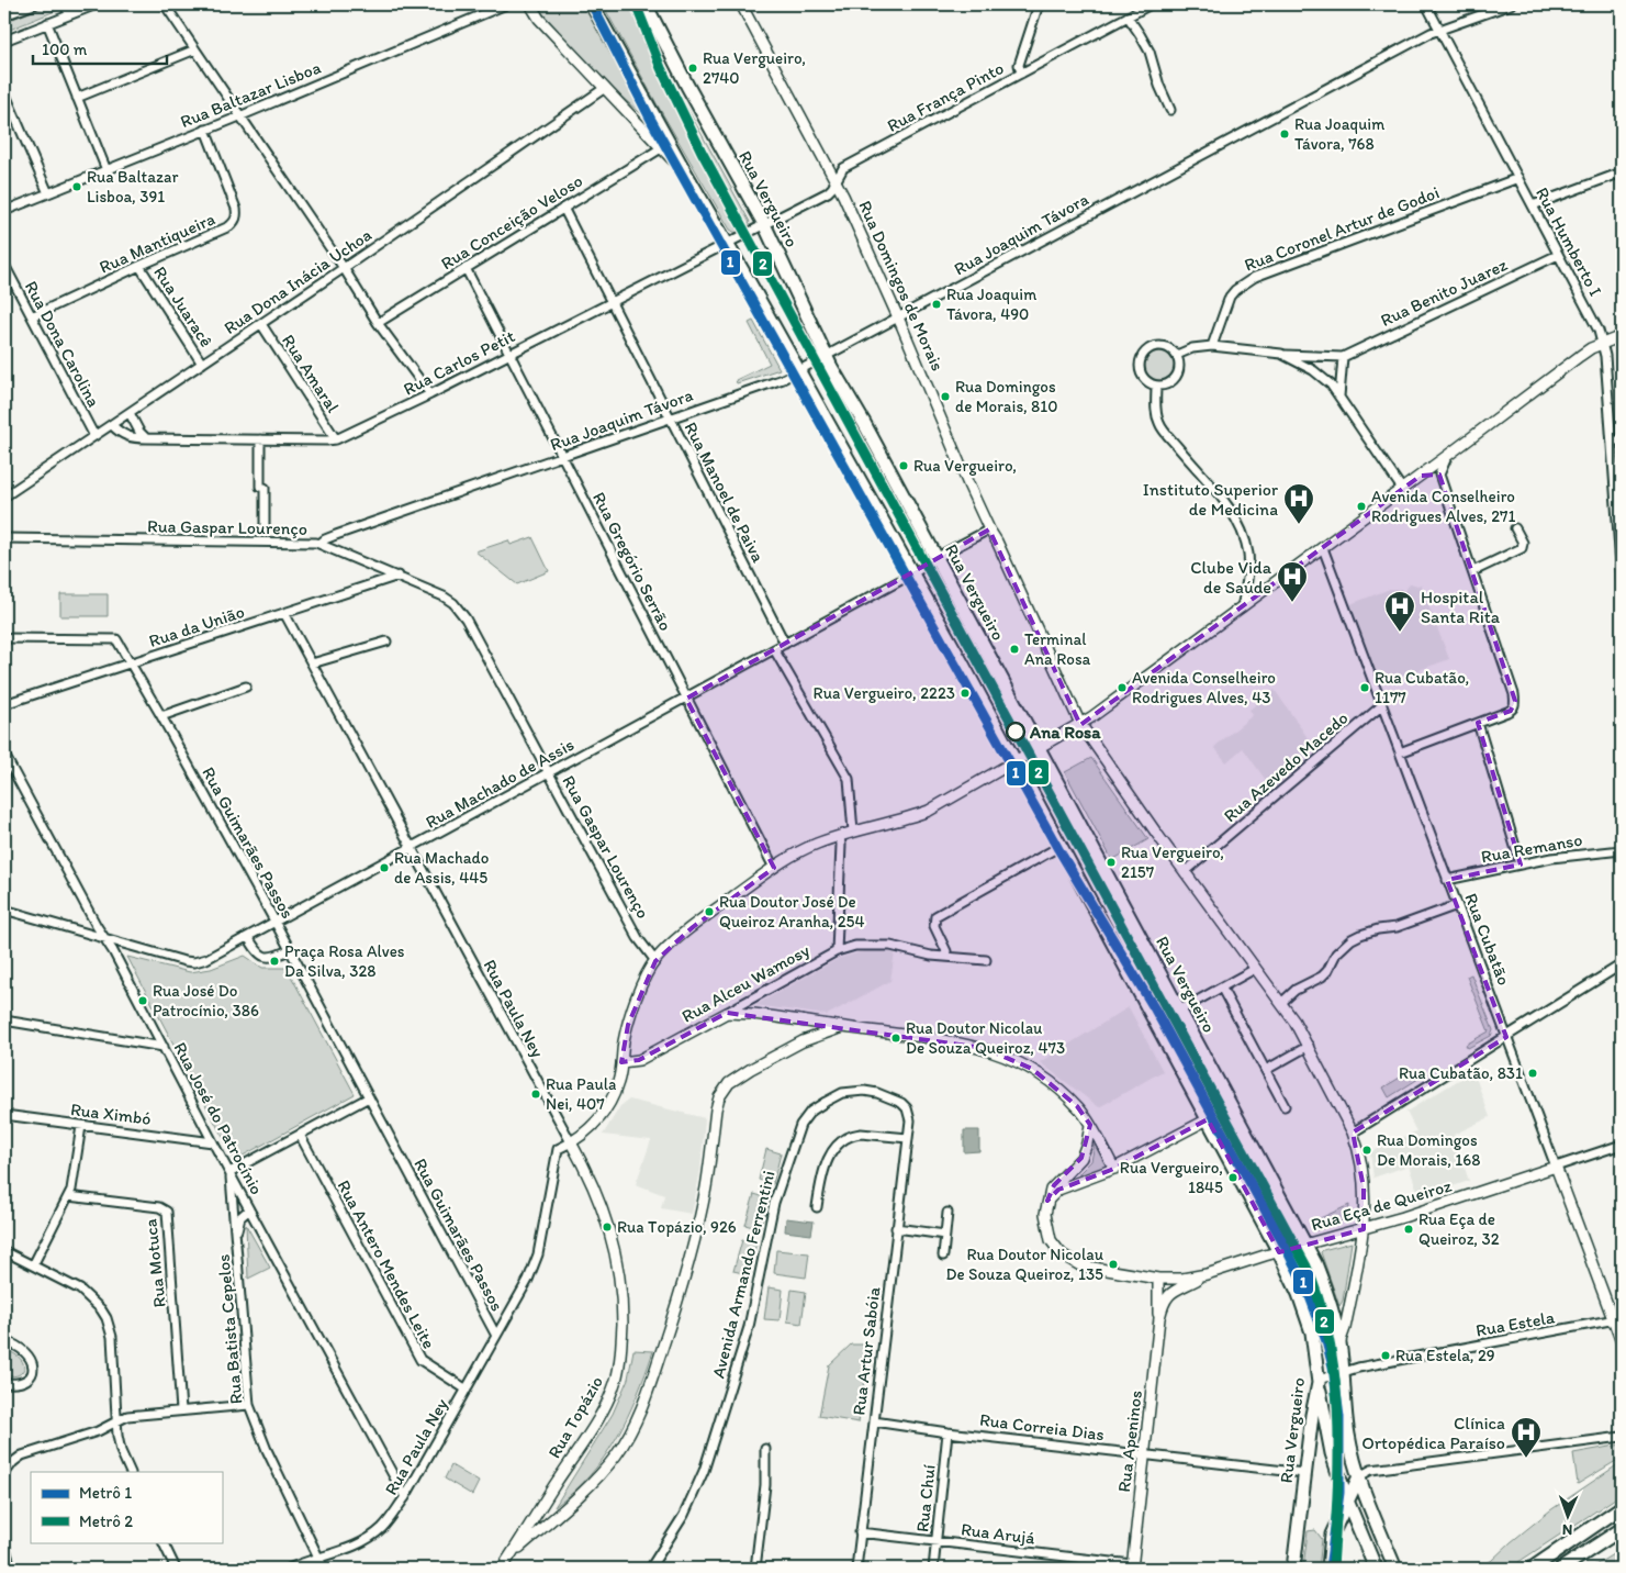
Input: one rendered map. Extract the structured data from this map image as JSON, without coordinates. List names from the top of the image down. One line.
{"streets":{"main road":["Rua Vergueiro"],"street":["Rua Baltazar Lisboa","Rua França Pinto","Rua Conceição Veloso","Rua Coronel Artur de Godoi","Rua Joaquim Távora","Rua Humberto I","Rua Mantiqueira","Rua Dona Inácia Uchoa","Rua Domingos de Morais","Rua Benito Juarez","Rua Juaracê","Rua Dona Carolina","Rua Carlos Petit","Rua Amaral","Rua Manoel de Paiva","Rua Gaspar Lourenço","Rua Gregório Serrão","Rua da União","Rua Azevedo Macedo","Rua Machado de Assis","Rua Guimarães Passos","Rua Remanso","Rua Cubatão","Rua Alceu Wamosy","Rua Paula Ney","Rua Ximbó","Rua José do Patrocínio","Rua Eça de Queiroz","Rua Motuca","Rua Antero Mendes Leite","Avenida Armando Ferrentini","Rua Estela","Rua Batista Cepelos","Rua Artur Sabóia","Rua Topázio","Rua Correia Dias","Rua Apeninos","Rua Chuí","Rua Arujá"]},"crossings":[["Rua Baltazar Lisboa","Rua Mantiqueira"],["Rua França Pinto","Rua Vergueiro"],["Rua França Pinto","Rua Domingos de Morais"],["Rua França Pinto","Rua Carlos Petit"],["Rua Vergueiro","Rua Conceição Veloso"],["Rua Vergueiro","Rua Joaquim Távora"],["Rua Vergueiro","Rua Dona Inácia Uchoa"],["Rua Vergueiro","Rua Domingos de Morais"],["Rua Vergueiro","Rua Carlos Petit"],["Rua Vergueiro","Rua Machado de Assis"],["Rua Vergueiro","Rua Eça de Queiroz"],["Rua Vergueiro","Rua Estela"],["Rua Vergueiro","Rua Correia Dias"],["Rua Conceição Veloso","Rua Manoel de Paiva"],["Rua Conceição Veloso","Rua Gregório Serrão"],["Rua Coronel Artur de Godoi","Rua Humberto I"],["Rua Joaquim Távora","Rua Humberto I"],["Rua Joaquim Távora","Rua Domingos de Morais"],["Rua Joaquim Távora","Rua Manoel de Paiva"],["Rua Joaquim Távora","Rua Gaspar Lourenço"],["Rua Joaquim Távora","Rua Gregório Serrão"],["Rua Humberto I","Rua Benito Juarez"],["Rua Mantiqueira","Rua Juaracê"],["Rua Mantiqueira","Rua Dona Carolina"],["Rua Dona Inácia Uchoa","Rua Juaracê"],["Rua Dona Inácia Uchoa","Rua Dona Carolina"],["Rua Dona Inácia Uchoa","Rua Carlos Petit"],["Rua Dona Inácia Uchoa","Rua Amaral"],["Rua Domingos de Morais","Rua Azevedo Macedo"],["Rua Domingos de Morais","Rua Machado de Assis"],["Rua Domingos de Morais","Rua Eça de Queiroz"],["Rua Carlos Petit","Rua Amaral"],["Rua Carlos Petit","Rua Manoel de Paiva"],["Rua Carlos Petit","Rua Gregório Serrão"],["Rua Manoel de Paiva","Rua Machado de Assis"],["Rua Gaspar Lourenço","Rua da União"],["Rua Gaspar Lourenço","Rua Machado de Assis"],["Rua Gregório Serrão","Rua Machado de Assis"],["Rua da União","Rua Guimarães Passos"],["Rua da União","Rua Paula Ney"],["Rua Azevedo Macedo","Rua Cubatão"],["Rua Machado de Assis","Rua Guimarães Passos"],["Rua Machado de Assis","Rua Paula Ney"],["Rua Machado de Assis","Rua José do Patrocínio"],["Rua Guimarães Passos","Rua Paula Ney"],["Rua Remanso","Rua Cubatão"],["Rua Cubatão","Rua Eça de Queiroz"],["Rua Cubatão","Rua Estela"],["Rua Paula Ney","Rua José do Patrocínio"],["Rua Paula Ney","Rua Antero Mendes Leite"],["Rua Paula Ney","Rua Batista Cepelos"],["Rua Paula Ney","Rua Topázio"],["Rua Ximbó","Rua José do Patrocínio"],["Rua José do Patrocínio","Rua Batista Cepelos"],["Rua Eça de Queiroz","Rua Apeninos"],["Avenida Armando Ferrentini","Rua Artur Sabóia"],["Rua Artur Sabóia","Rua Correia Dias"],["Rua Artur Sabóia","Rua Arujá"],["Rua Correia Dias","Rua Apeninos"],["Rua Correia Dias","Rua Chuí"],["Rua Apeninos","Rua Arujá"],["Rua Chuí","Rua Arujá"]],"places":{"other":["Rua Vergueiro, 2740","Rua Joaquim Távora, 768","Rua Baltazar Lisboa, 391","Rua Joaquim Távora, 490","Rua Domingos de Morais, 810","Rua Vergueiro,","Avenida Conselheiro Rodrigues Alves, 271","Terminal Ana Rosa","Avenida Conselheiro Rodrigues Alves, 43","Rua Cubatão, 1177","Rua Vergueiro, 2223","Ana Rosa","Rua Vergueiro, 2157","Rua Machado de Assis, 445","Rua Doutor José De Queiroz Aranha, 254","Praça Rosa Alves Da Silva, 328","Rua José Do Patrocínio, 386","Rua Doutor Nicolau De Souza Queiroz, 473","Rua Cubatão, 831","Rua Paula Nei, 407","Rua Domingos De Morais, 168","Rua Vergueiro, 1845","Rua Topázio, 926","Rua Eça de Queiroz, 32","Rua Doutor Nicolau De Souza Queiroz, 135","Rua Estela, 29"],"hospital":["Instituto Superior de Medicina","Clube Vida de Saúde","Hospital Santa Rita","Clínica Ortopédica Paraíso"]},"lines":["metro line 1","metro line 2"],"legend":["Metrô 1","Metrô 2"],"scale_bar":"100 m","north":"bottom"}
